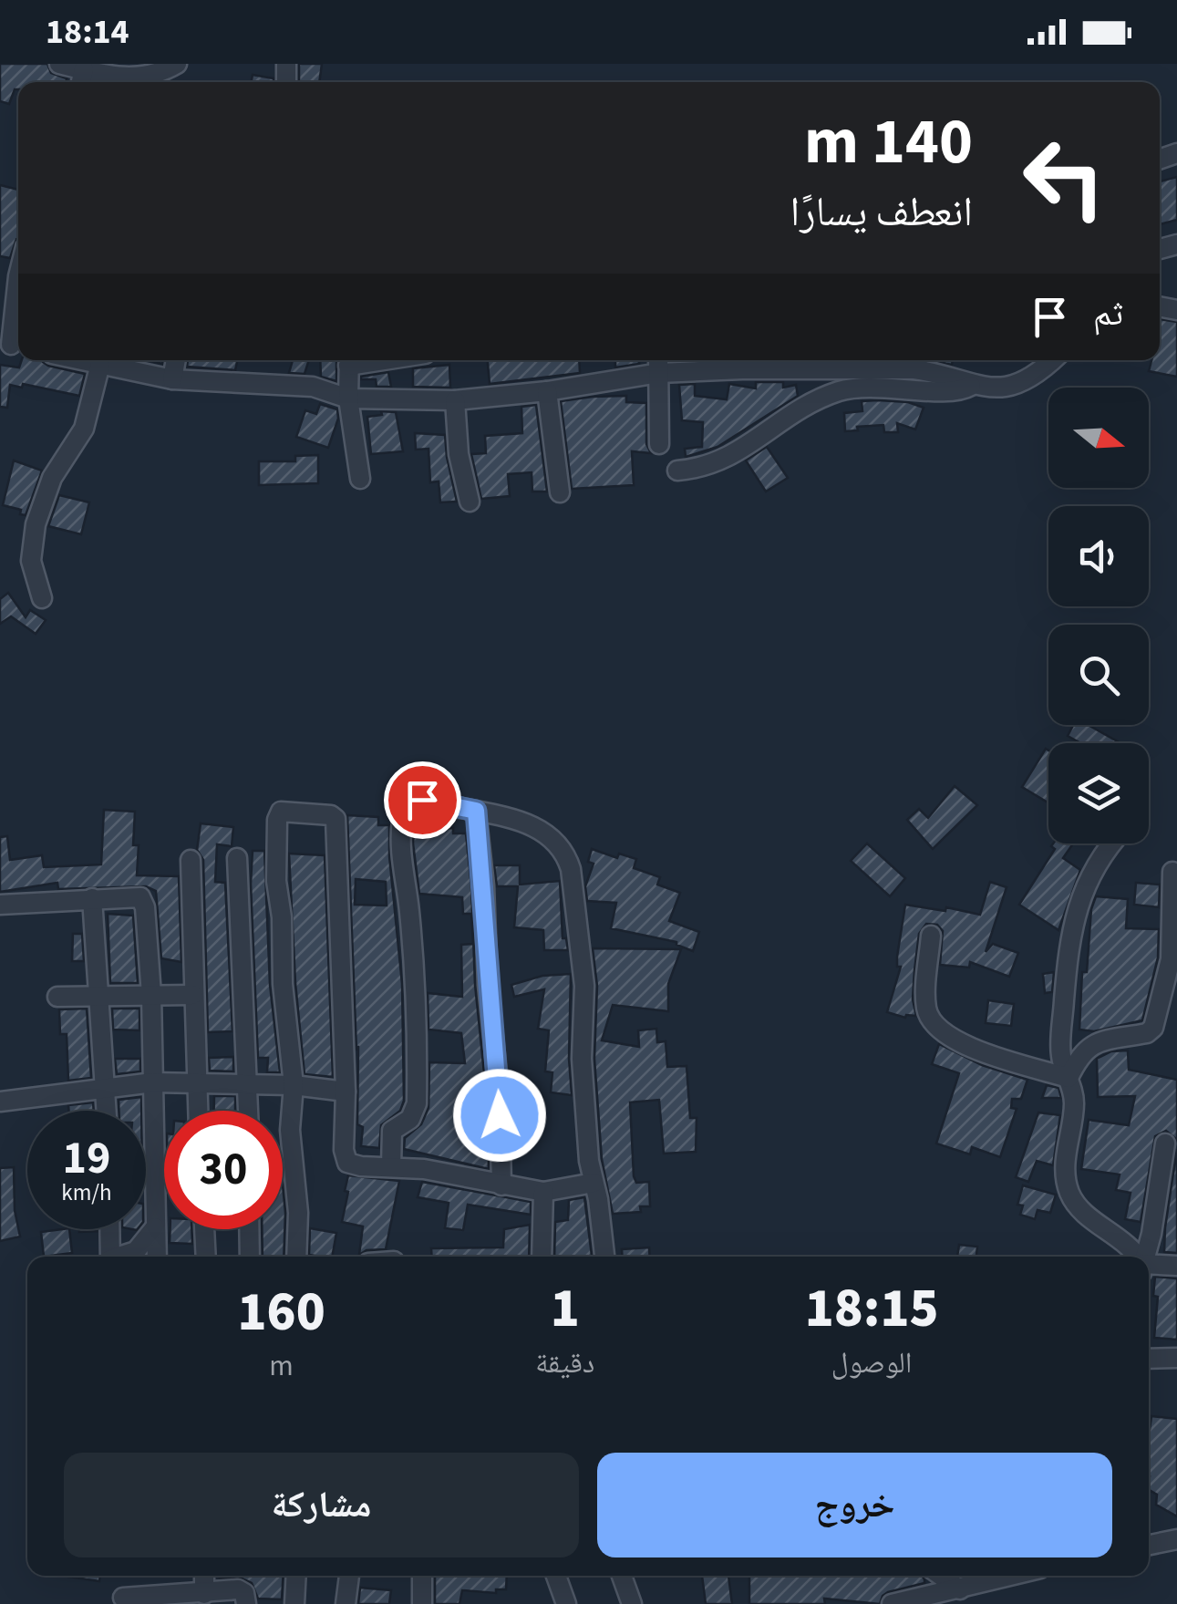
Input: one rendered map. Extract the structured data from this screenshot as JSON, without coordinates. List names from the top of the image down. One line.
{"north":"right","page":{"status":"18:14","turn":["140 m","انعطف يسارًا"],"then":"ثم","speed":"19 km/h","limit":"30","eta":["18:15","الوصول","1","دقيقة","160","m"],"buttons":["خروج","مشاركة"]}}
